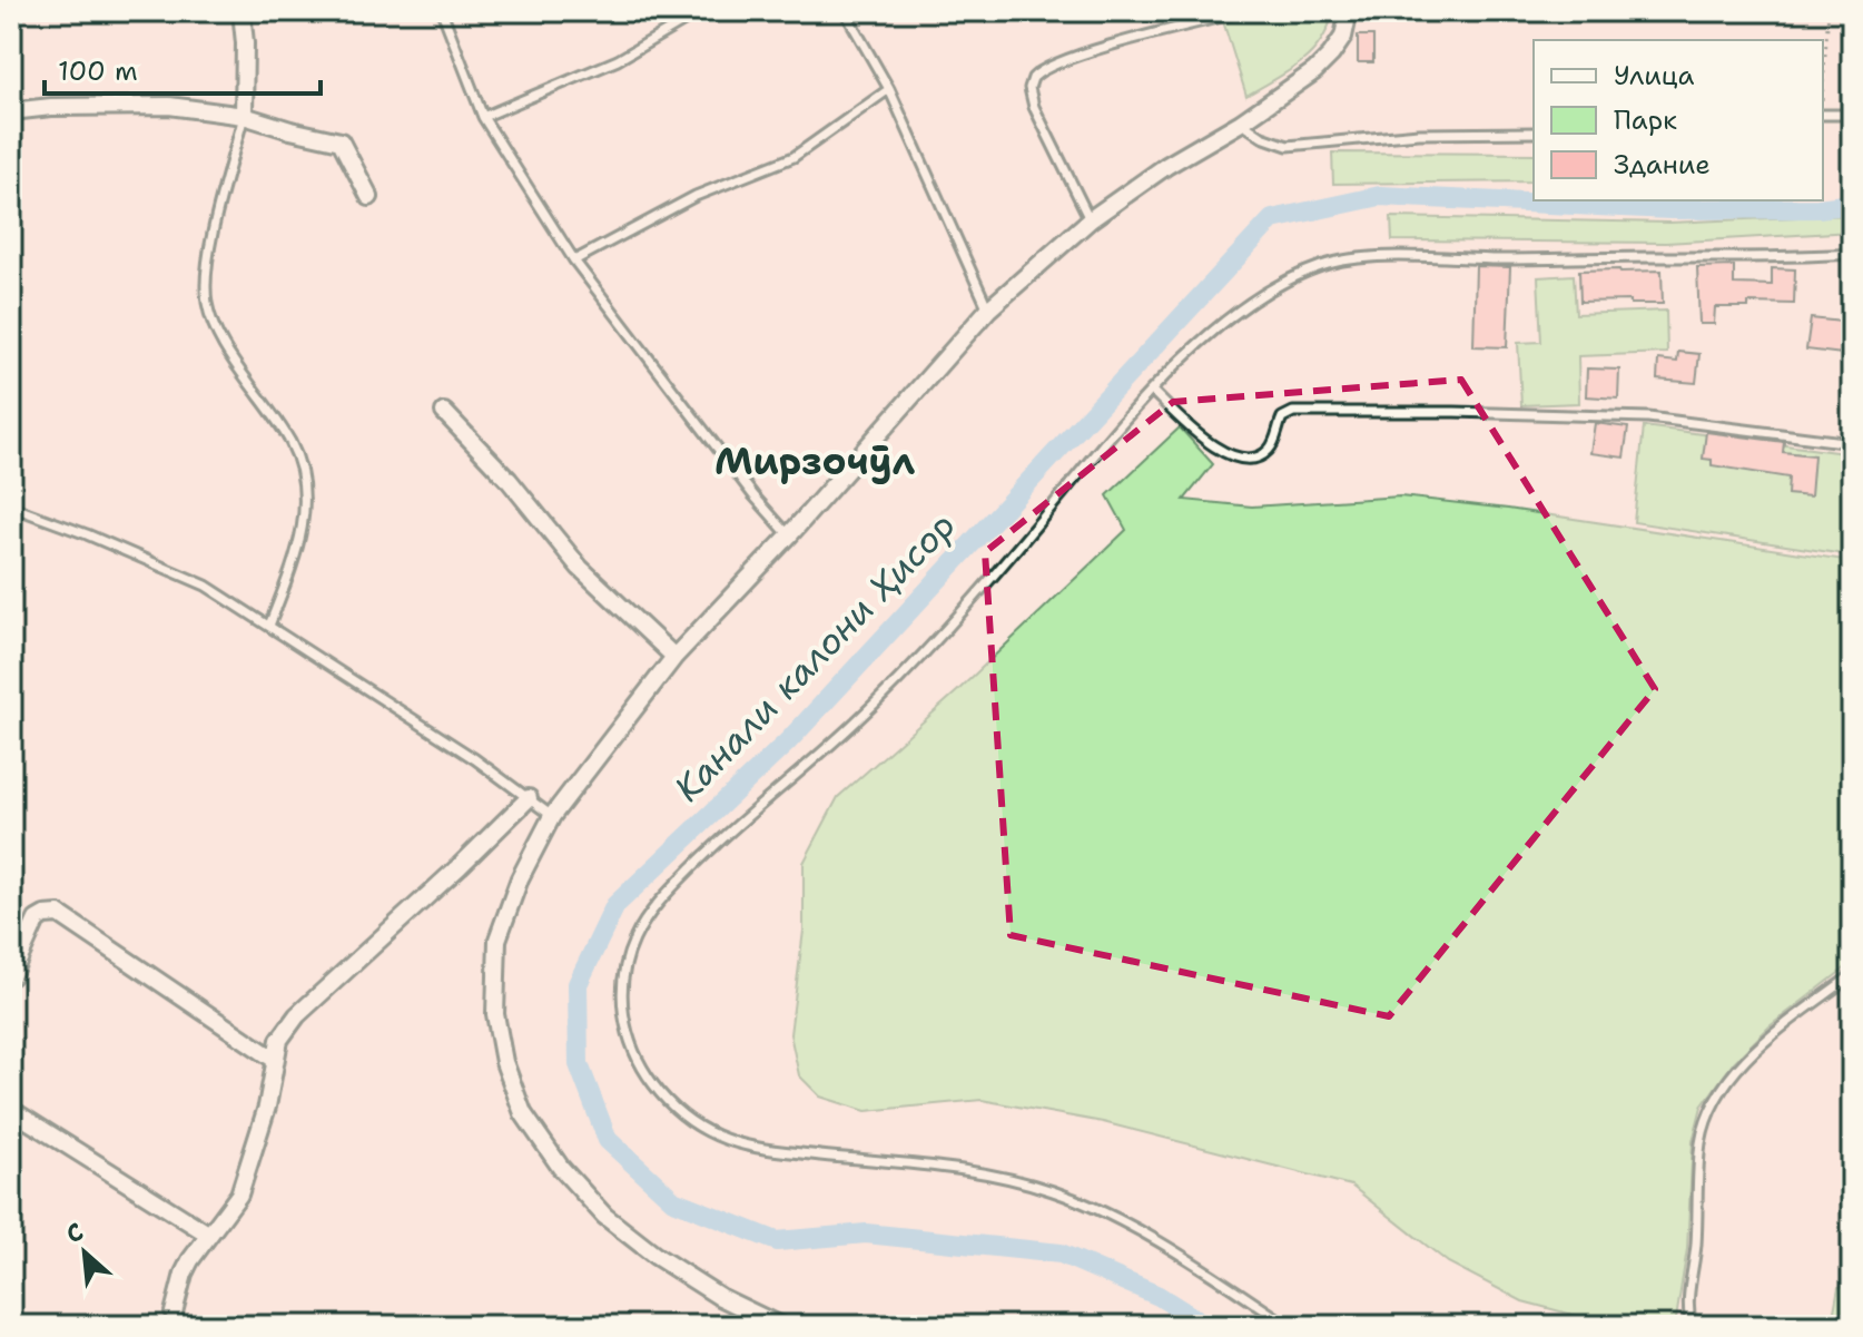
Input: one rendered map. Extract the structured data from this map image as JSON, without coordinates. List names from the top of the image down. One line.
{"districts":["Мирзочӯл"],"water":["Канали калони Ҳисор"],"legend":["Улица","Парк","Здание"],"scale_bar":"100 m","north":"top left"}
